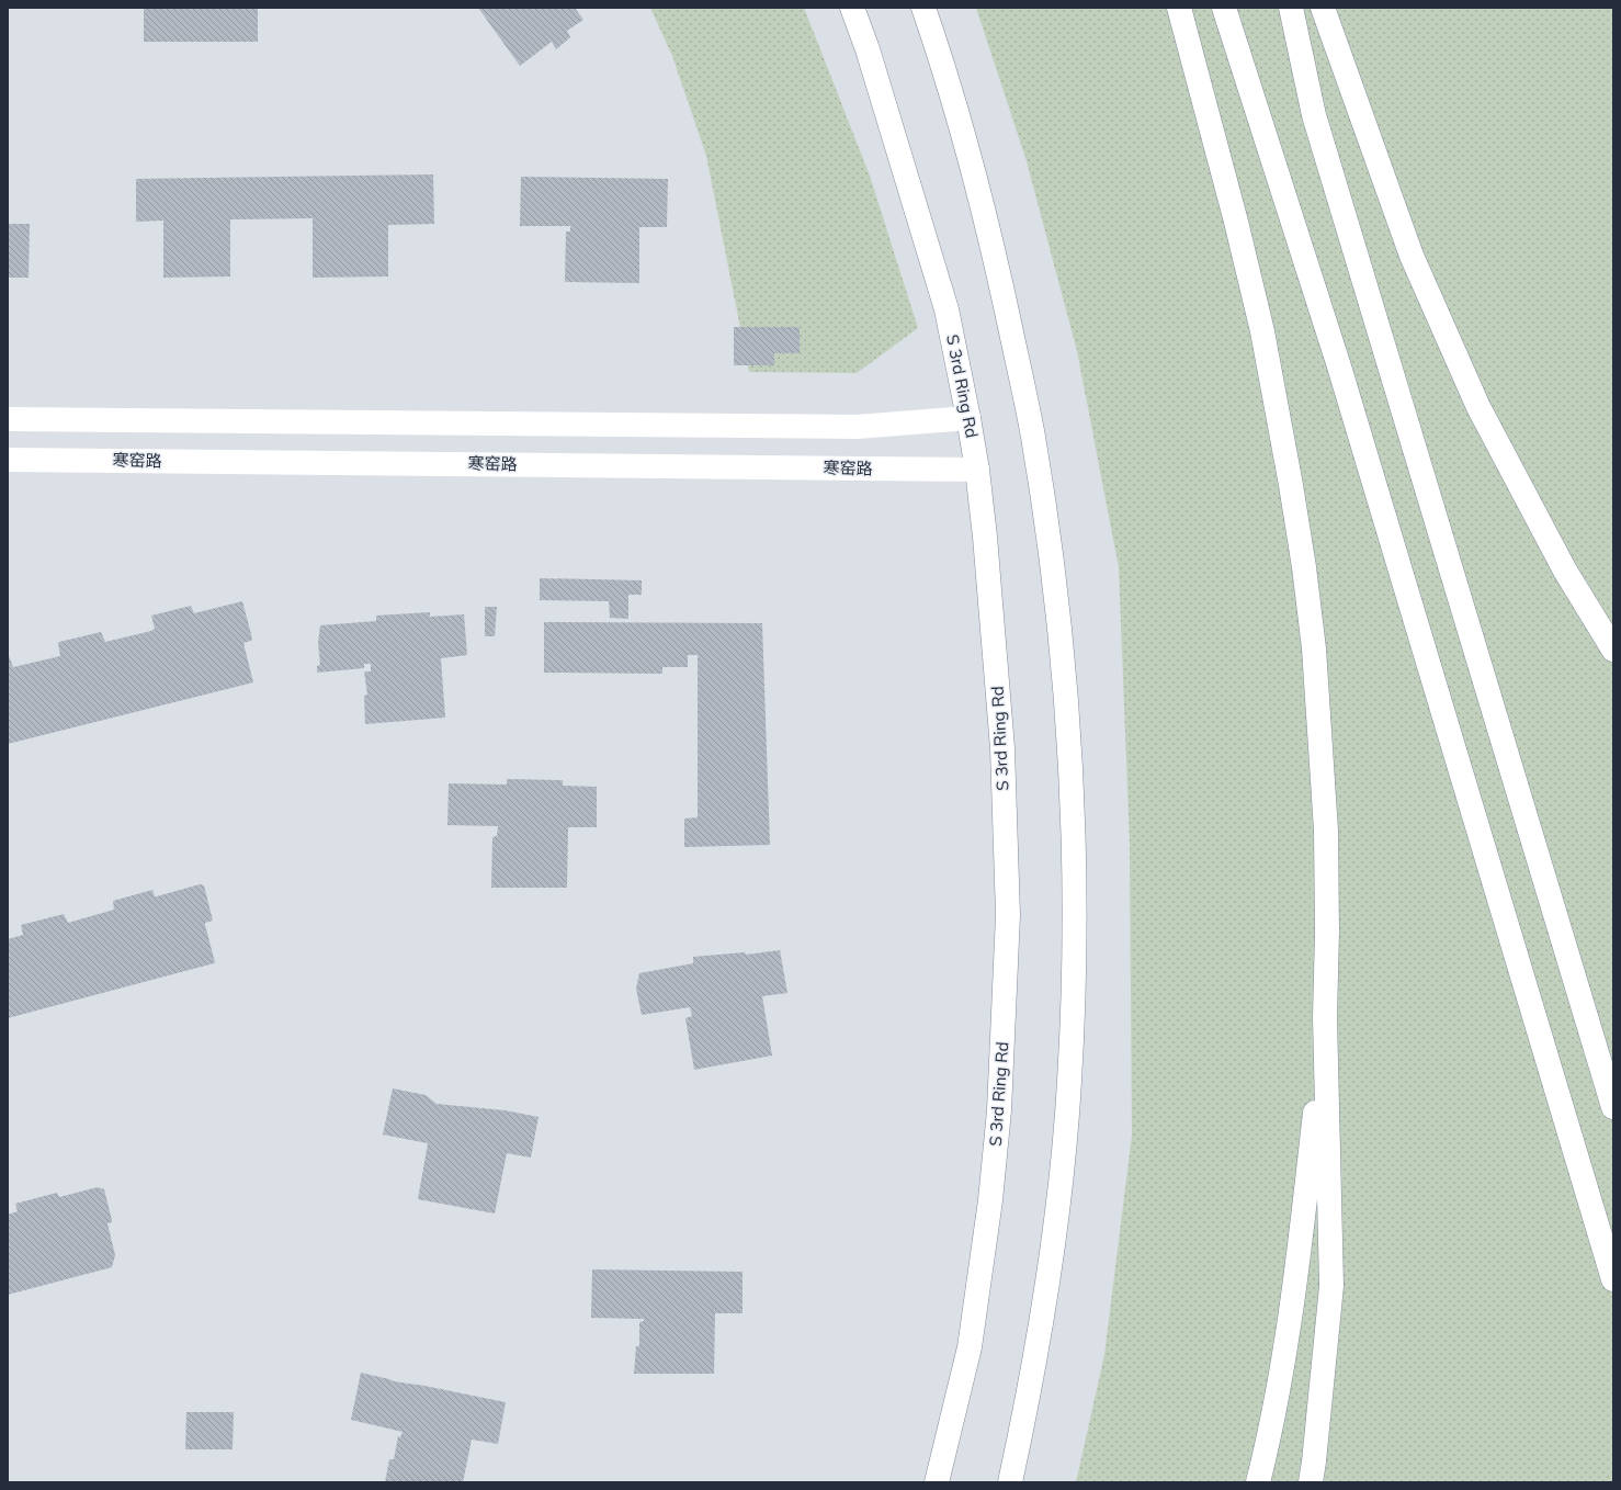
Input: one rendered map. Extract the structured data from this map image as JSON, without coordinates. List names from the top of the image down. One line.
{"streets":{"main road":["S 3rd Ring Rd","寒窑路"]},"crossings":[["S 3rd Ring Rd","寒窑路"]]}
